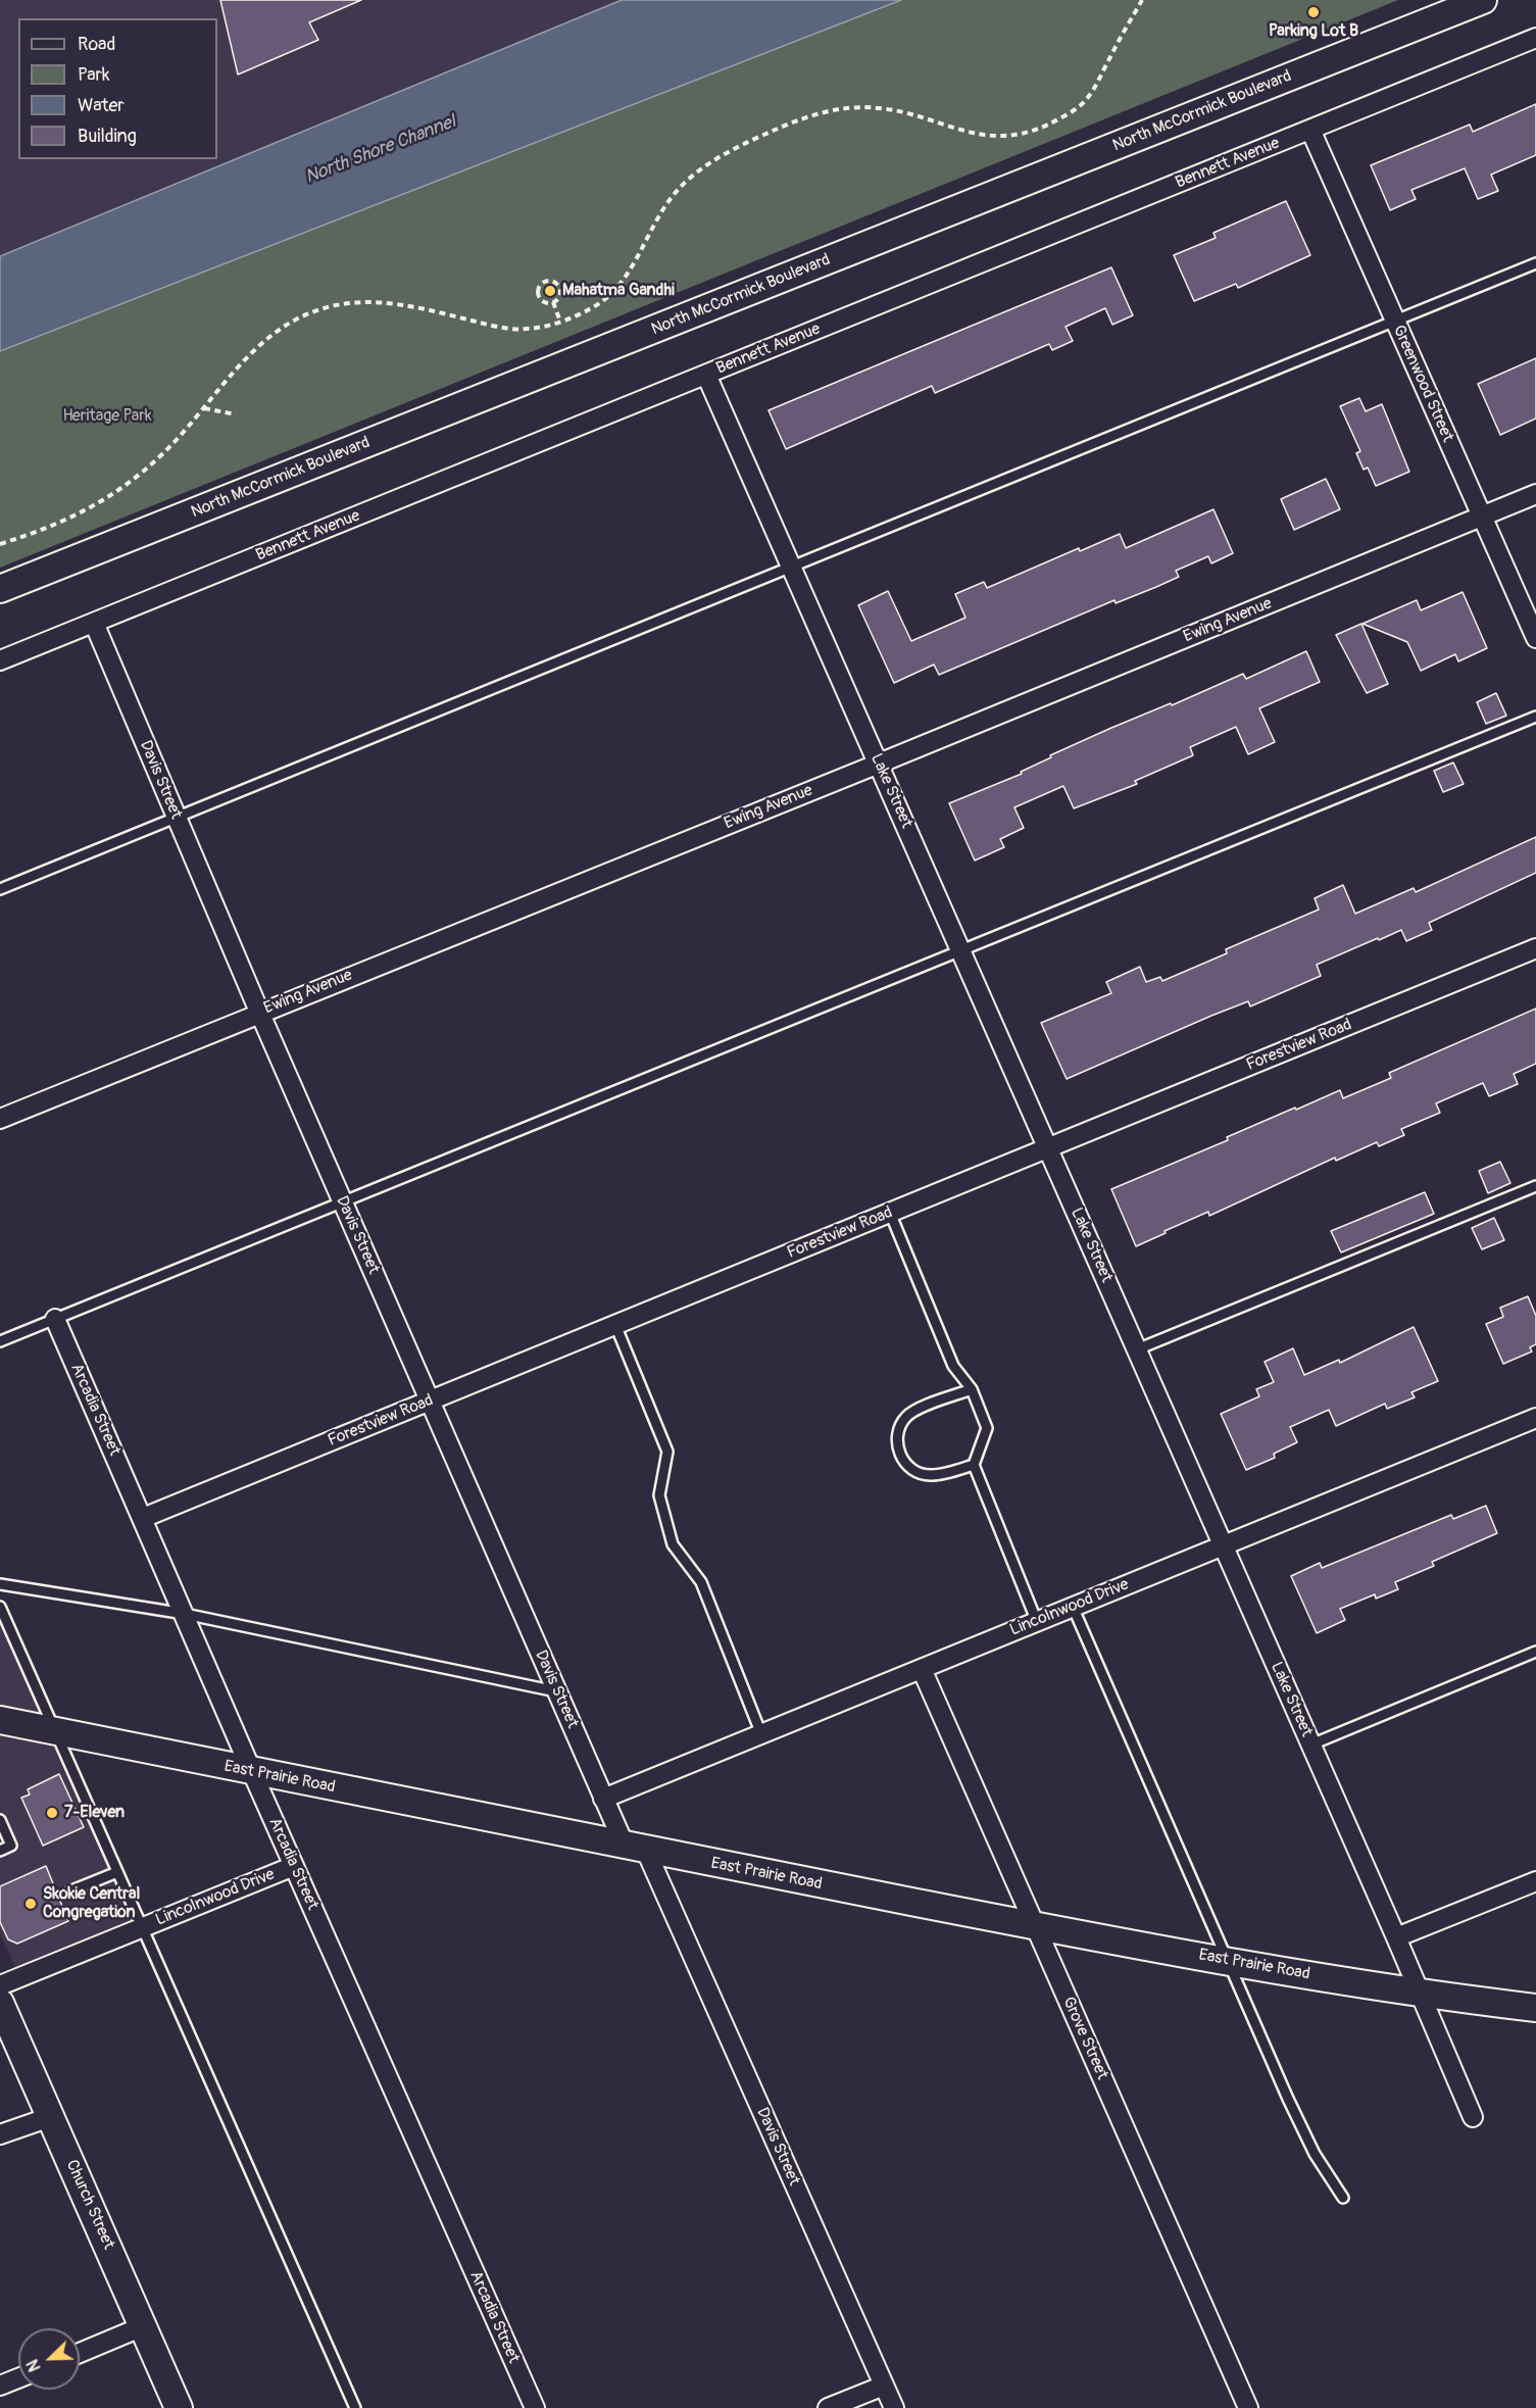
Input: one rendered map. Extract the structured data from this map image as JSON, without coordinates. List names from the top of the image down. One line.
{"streets":{"street":["North McCormick Boulevard","Bennett Avenue","Greenwood Street","Ewing Avenue","Davis Street","Lake Street","Forestview Road","Arcadia Street","Lincolnwood Drive","East Prairie Road","Grove Street","Church Street"]},"crossings":[["Bennett Avenue","Greenwood Street"],["Bennett Avenue","Davis Street"],["Bennett Avenue","Lake Street"],["Greenwood Street","Ewing Avenue"],["Ewing Avenue","Davis Street"],["Ewing Avenue","Lake Street"],["Davis Street","Forestview Road"],["Davis Street","Lincolnwood Drive"],["Davis Street","East Prairie Road"],["Lake Street","Forestview Road"],["Lake Street","Lincolnwood Drive"],["Lake Street","East Prairie Road"],["Forestview Road","Arcadia Street"],["Arcadia Street","Lincolnwood Drive"],["Arcadia Street","East Prairie Road"],["Lincolnwood Drive","Grove Street"],["East Prairie Road","Grove Street"]],"water":["North Shore Channel"],"parks":["Heritage Park"],"places":["Parking Lot B","Mahatma Gandhi","7-Eleven","Skokie Central Congregation"],"legend":["Road","Park","Water","Building"],"north":"bottom left"}
